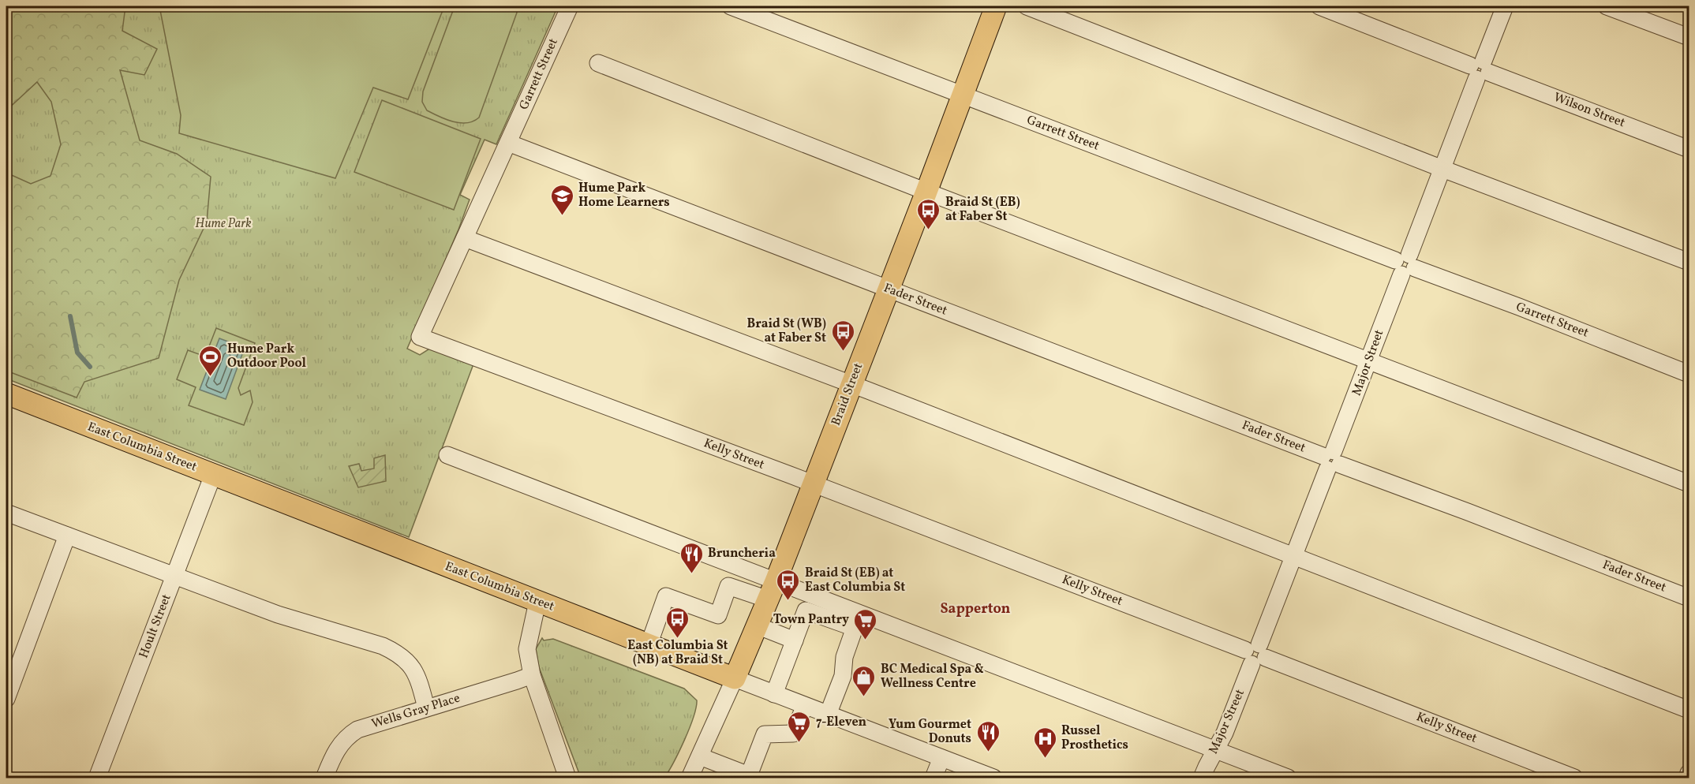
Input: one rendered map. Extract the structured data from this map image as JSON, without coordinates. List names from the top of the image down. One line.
{"streets":{"main road":["Braid Street","East Columbia Street"],"street":["Garrett Street","Wilson Street","Fader Street","Major Street","Kelly Street","Hoult Street","Wells Gray Place"]},"crossings":[["Garrett Street","Fader Street"],["Garrett Street","Major Street"],["Garrett Street","Braid Street"],["Garrett Street","Kelly Street"],["Wilson Street","Major Street"],["Fader Street","Major Street"],["Fader Street","Braid Street"],["Fader Street","Kelly Street"],["Major Street","Kelly Street"],["Braid Street","East Columbia Street"],["Braid Street","Kelly Street"],["East Columbia Street","Hoult Street"]],"districts":["Sapperton"],"parks":["Hume Park"],"places":{"school or university":["Hume Park Home Learners"],"bus stop":["Braid St (EB) at Faber St","Braid St (WB) at Faber St","Braid St (EB) at East Columbia St","East Columbia St (NB) at Braid St"],"sports":["Hume Park Outdoor Pool"],"restaurant":["Bruncheria","Yum Gourmet Donuts"],"supermarket":["Town Pantry","7-Eleven"],"shop":["BC Medical Spa & Wellness Centre"],"hospital":["Russel Prosthetics"]}}
